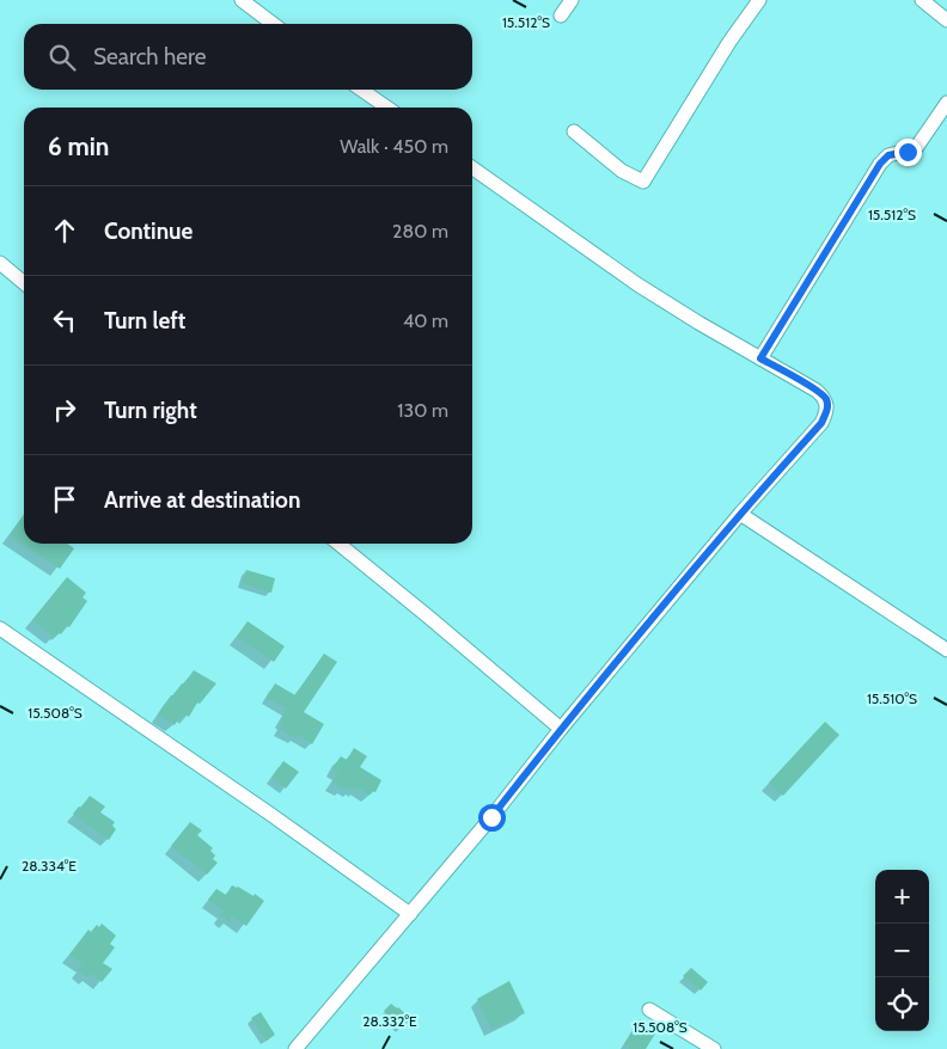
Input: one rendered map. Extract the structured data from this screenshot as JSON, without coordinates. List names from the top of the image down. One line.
{"page":{"search":"Search here","heading":["6 min","Walk · 450 m"],"list":[["Continue","280 m"],["Turn left","40 m"],["Turn right","130 m"],"Arrive at destination"],"map_buttons":["+","−"]},"coordinates":["15.512°S","15.510°S","15.508°S","28.334°E","28.332°E"]}
